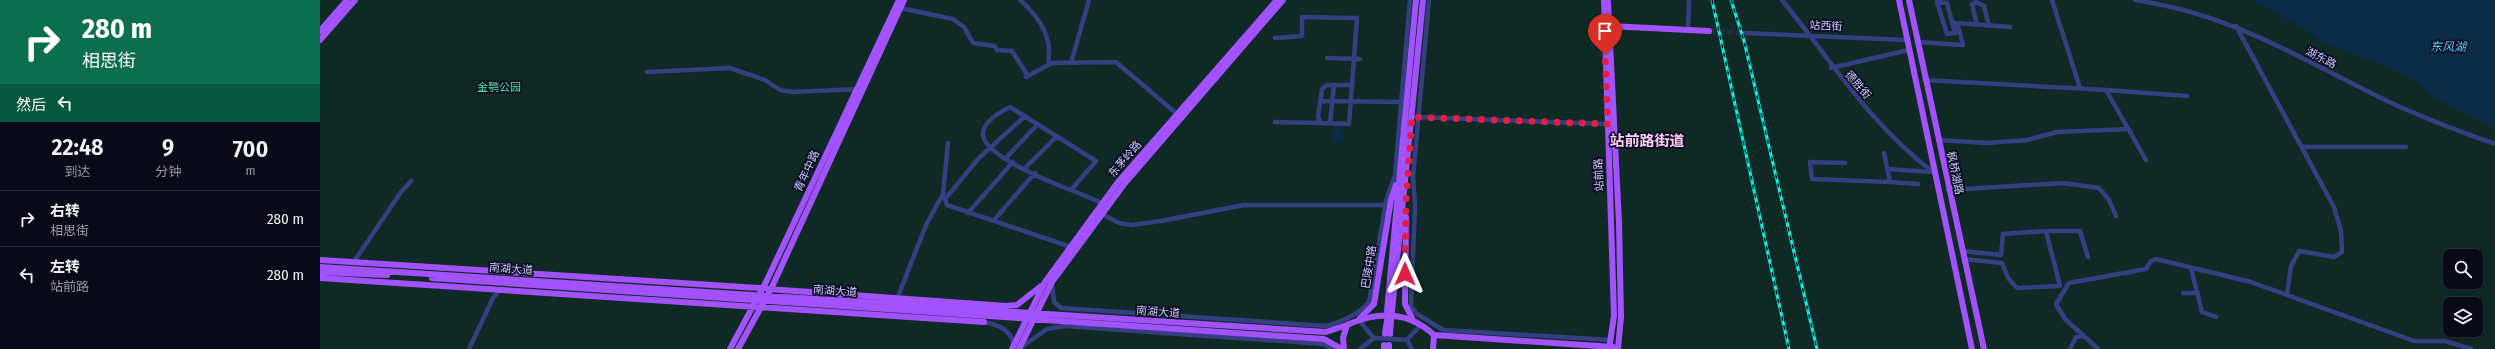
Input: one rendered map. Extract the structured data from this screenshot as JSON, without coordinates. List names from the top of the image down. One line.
{"streets":{"main road":["东茅岭路","青年中路","枫桥湖路","站前路","巴陵中路","南湖大道"],"street":["站西街","湖东路","德胜街"]},"crossings":[["站西街","德胜街"],["站西街","枫桥湖路"],["德胜街","枫桥湖路"],["东茅岭路","南湖大道"],["青年中路","南湖大道"],["巴陵中路","南湖大道"]],"districts":["站前路街道"],"water":["东风湖"],"parks":["金鹗公园"],"page":{"turn":["280 m","相思街"],"then":"然后","eta":["22:48","到达","9","分钟","700","m"],"list":[{"name":"右转","note":"相思街","value":"280 m"},{"name":"左转","note":"站前路","value":"280 m"}]}}
